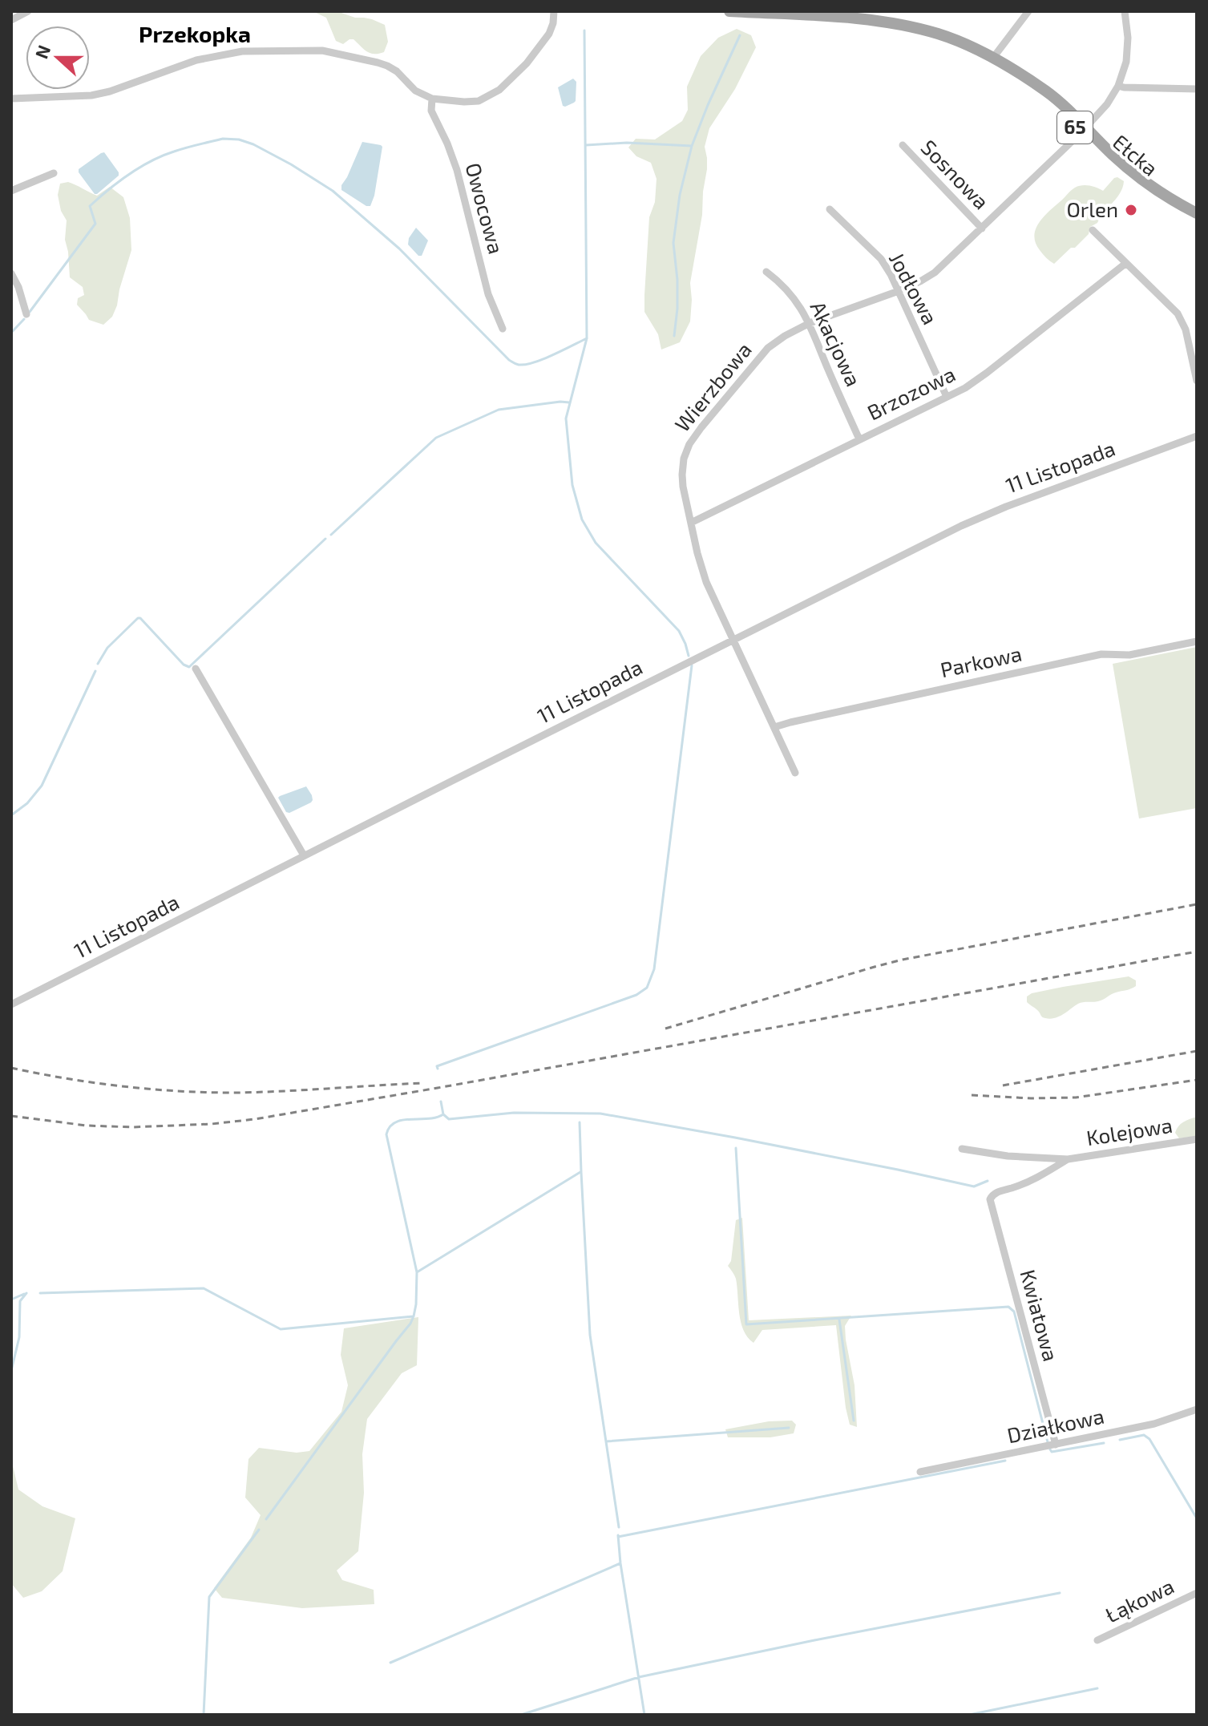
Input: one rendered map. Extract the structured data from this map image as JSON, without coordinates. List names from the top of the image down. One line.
{"streets":{"main road":["65","Ełcka"],"street":["Sosnowa","Owocowa","Jodłowa","Akacjowa","Wierzbowa","Brzozowa","11 Listopada","Parkowa","Kolejowa","Kwiatowa","Działkowa","Łąkowa"]},"crossings":[["Ełcka","Wierzbowa"],["Sosnowa","Wierzbowa"],["Jodłowa","Wierzbowa"],["Jodłowa","Brzozowa"],["Akacjowa","Wierzbowa"],["Akacjowa","Brzozowa"],["Wierzbowa","Brzozowa"],["Wierzbowa","11 Listopada"],["Wierzbowa","Parkowa"],["Kolejowa","Kwiatowa"],["Kwiatowa","Działkowa"]],"districts":["Przekopka"],"places":["Orlen"],"north":"left"}
